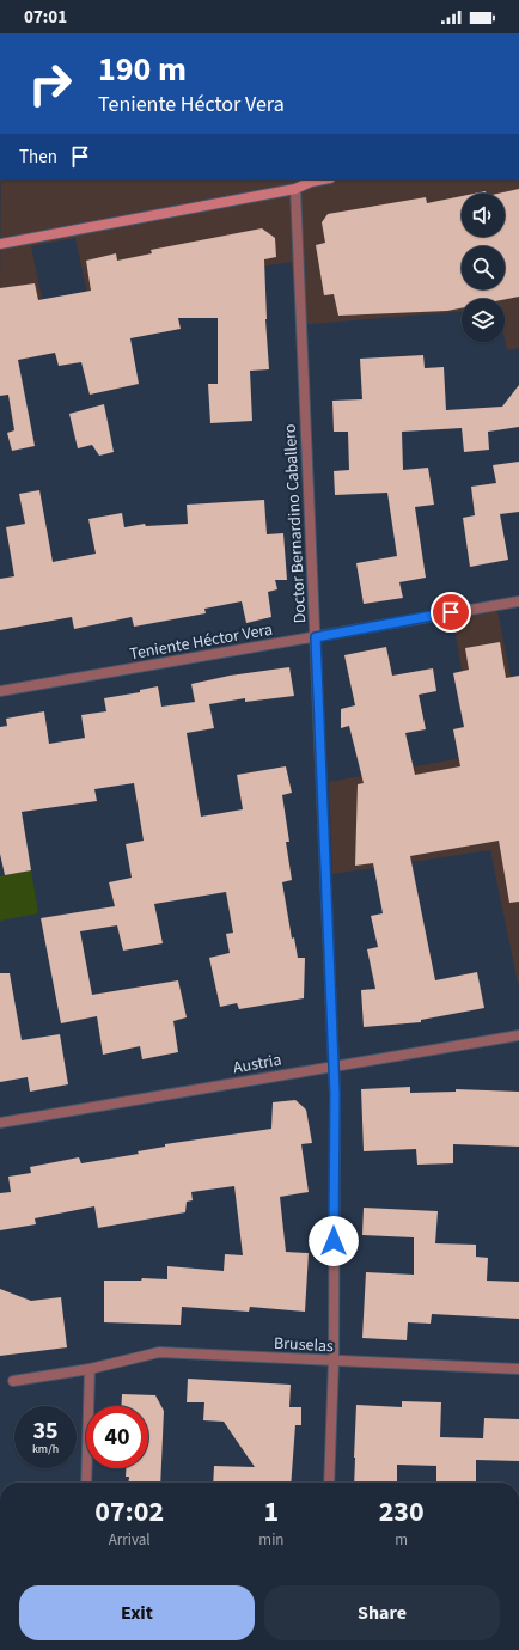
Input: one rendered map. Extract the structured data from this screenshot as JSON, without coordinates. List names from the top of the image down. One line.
{"streets":{"street":["Doctor Bernardino Caballero","Teniente Héctor Vera","Austria","Bruselas"]},"crossings":[["Doctor Bernardino Caballero","Teniente Héctor Vera"],["Doctor Bernardino Caballero","Austria"],["Doctor Bernardino Caballero","Bruselas"]],"page":{"status":"07:01","turn":["190 m","Teniente Héctor Vera"],"then":"Then","speed":"35 km/h","limit":"40","eta":["07:02","Arrival","1","min","230","m"],"buttons":["Exit","Share"]}}
